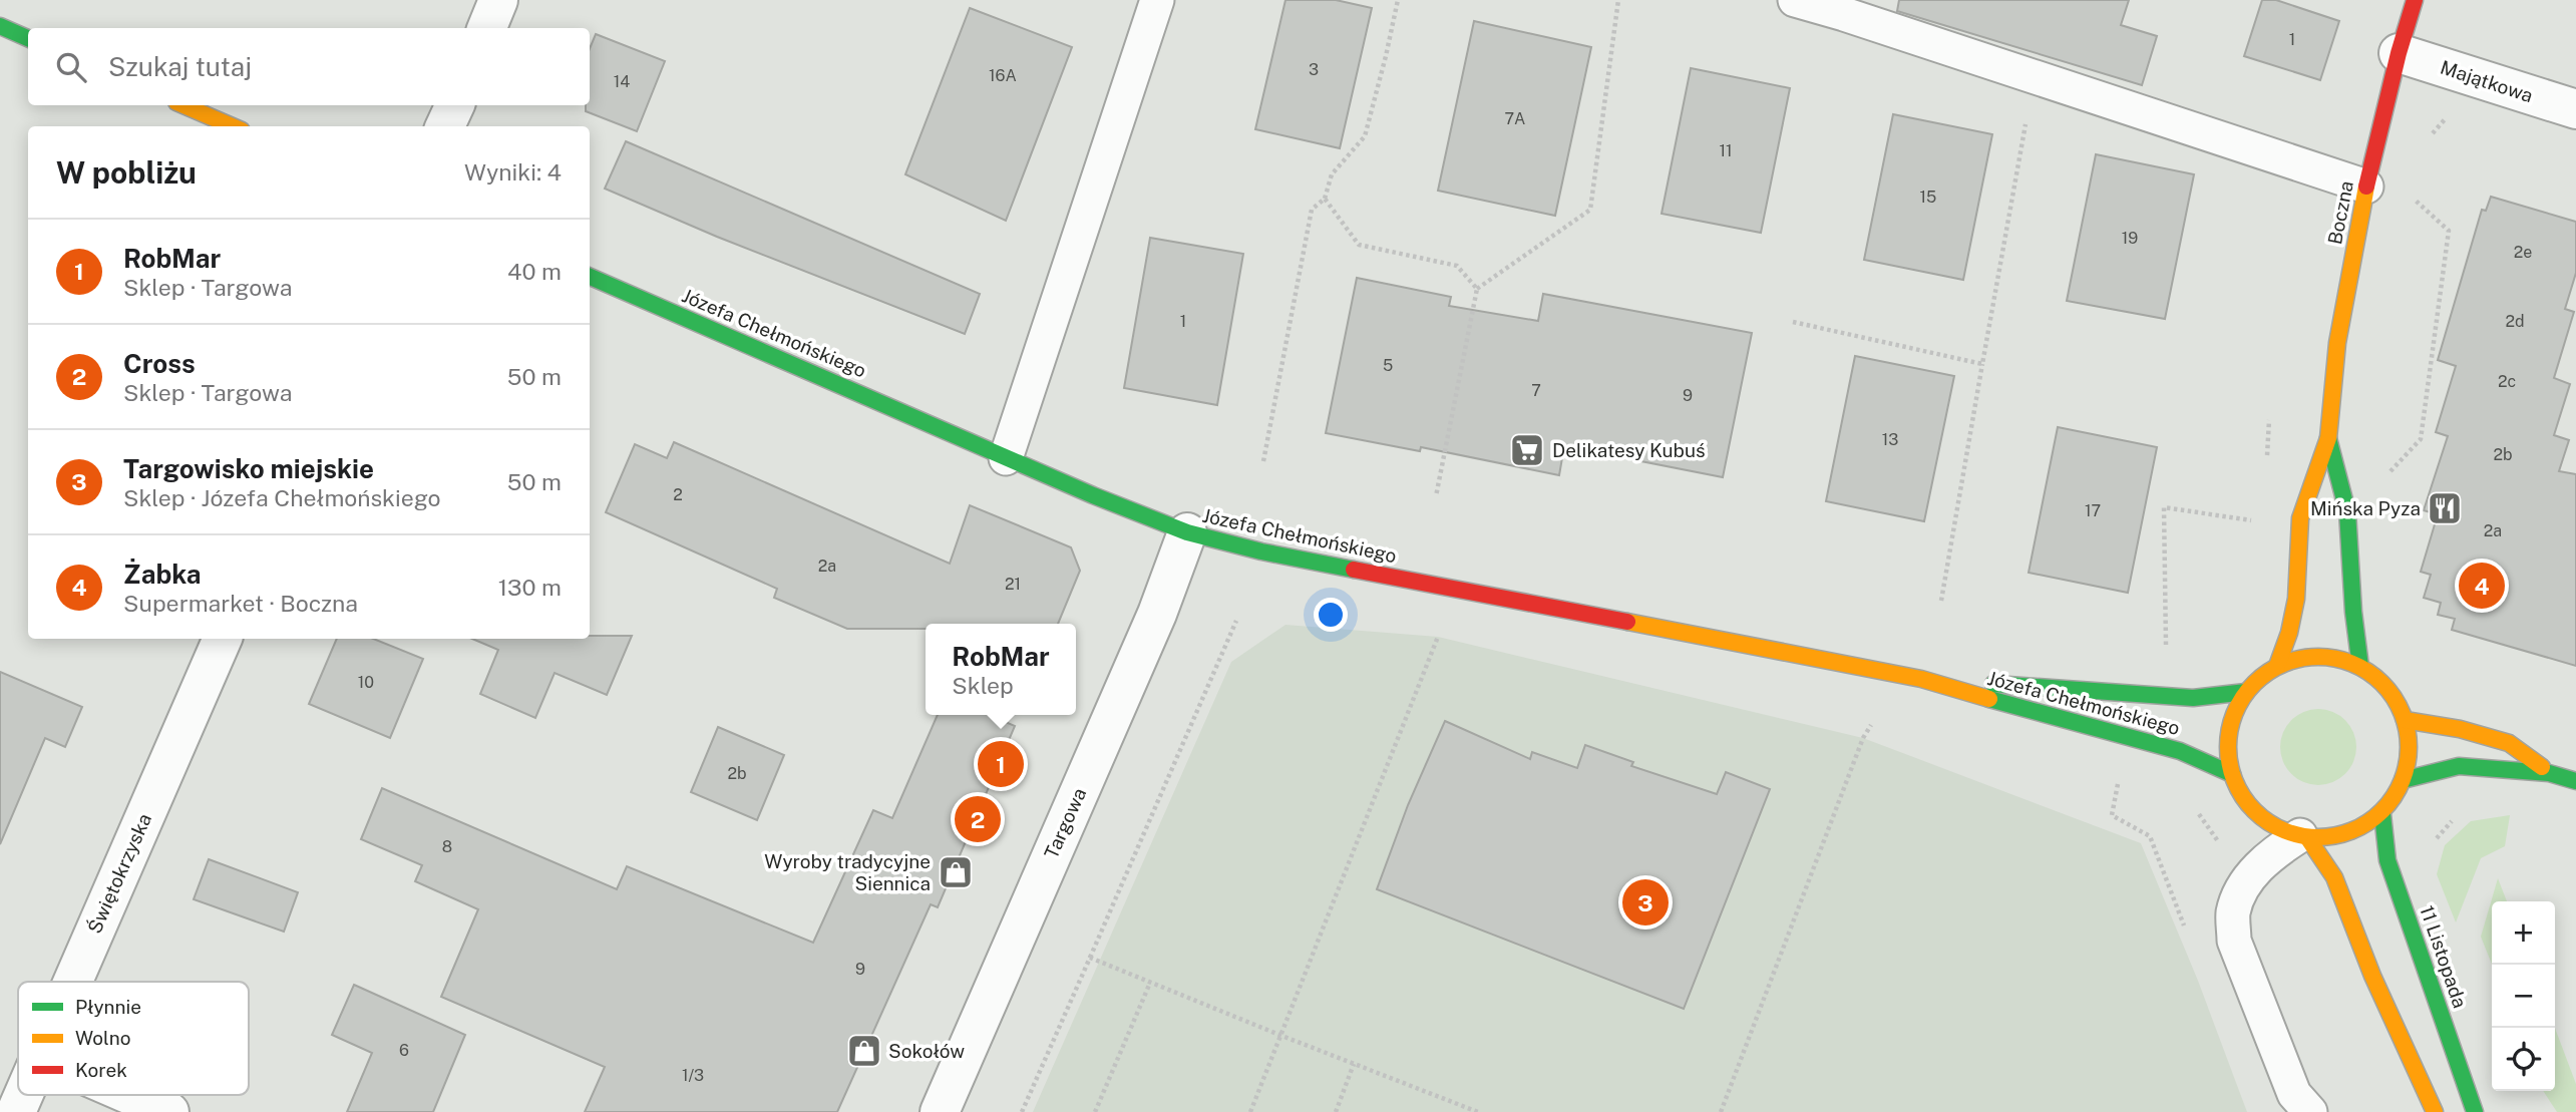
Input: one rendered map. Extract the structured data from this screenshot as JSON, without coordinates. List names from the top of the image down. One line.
{"streets":{"street":["Majątkowa","Boczna","Józefa Chełmońskiego","Targowa","Świętokrzyska","11 Listopada"]},"crossings":[["Majątkowa","Boczna"],["Boczna","Józefa Chełmońskiego"],["Boczna","11 Listopada"],["Józefa Chełmońskiego","Targowa"],["Józefa Chełmońskiego","11 Listopada"]],"places":{"supermarket":["Delikatesy Kubuś"],"restaurant":["Mińska Pyza"],"shop":["Wyroby tradycyjne Siennica","Sokołów"]},"house_numbers":["1","3","16A","14","7A","11","15","19","2e","1","2d","5","2c","7","9","13","2b","2","17","2a","2a","21","10","2b","8","9","6","1/3"],"legend":["Płynnie","Wolno","Korek"],"page":{"search":"Szukaj tutaj","heading":["W pobliżu","Wyniki: 4"],"list":[{"mark":"1","name":"RobMar","note":"Sklep · Targowa","value":"40 m"},{"mark":"2","name":"Cross","note":"Sklep · Targowa","value":"50 m"},{"mark":"3","name":"Targowisko miejskie","note":"Sklep · Józefa Chełmońskiego","value":"50 m"},{"mark":"4","name":"Żabka","note":"Supermarket · Boczna","value":"130 m"}],"pins":["4","1","2","3"],"popup":["RobMar","Sklep"],"map_buttons":["+","−"]}}
